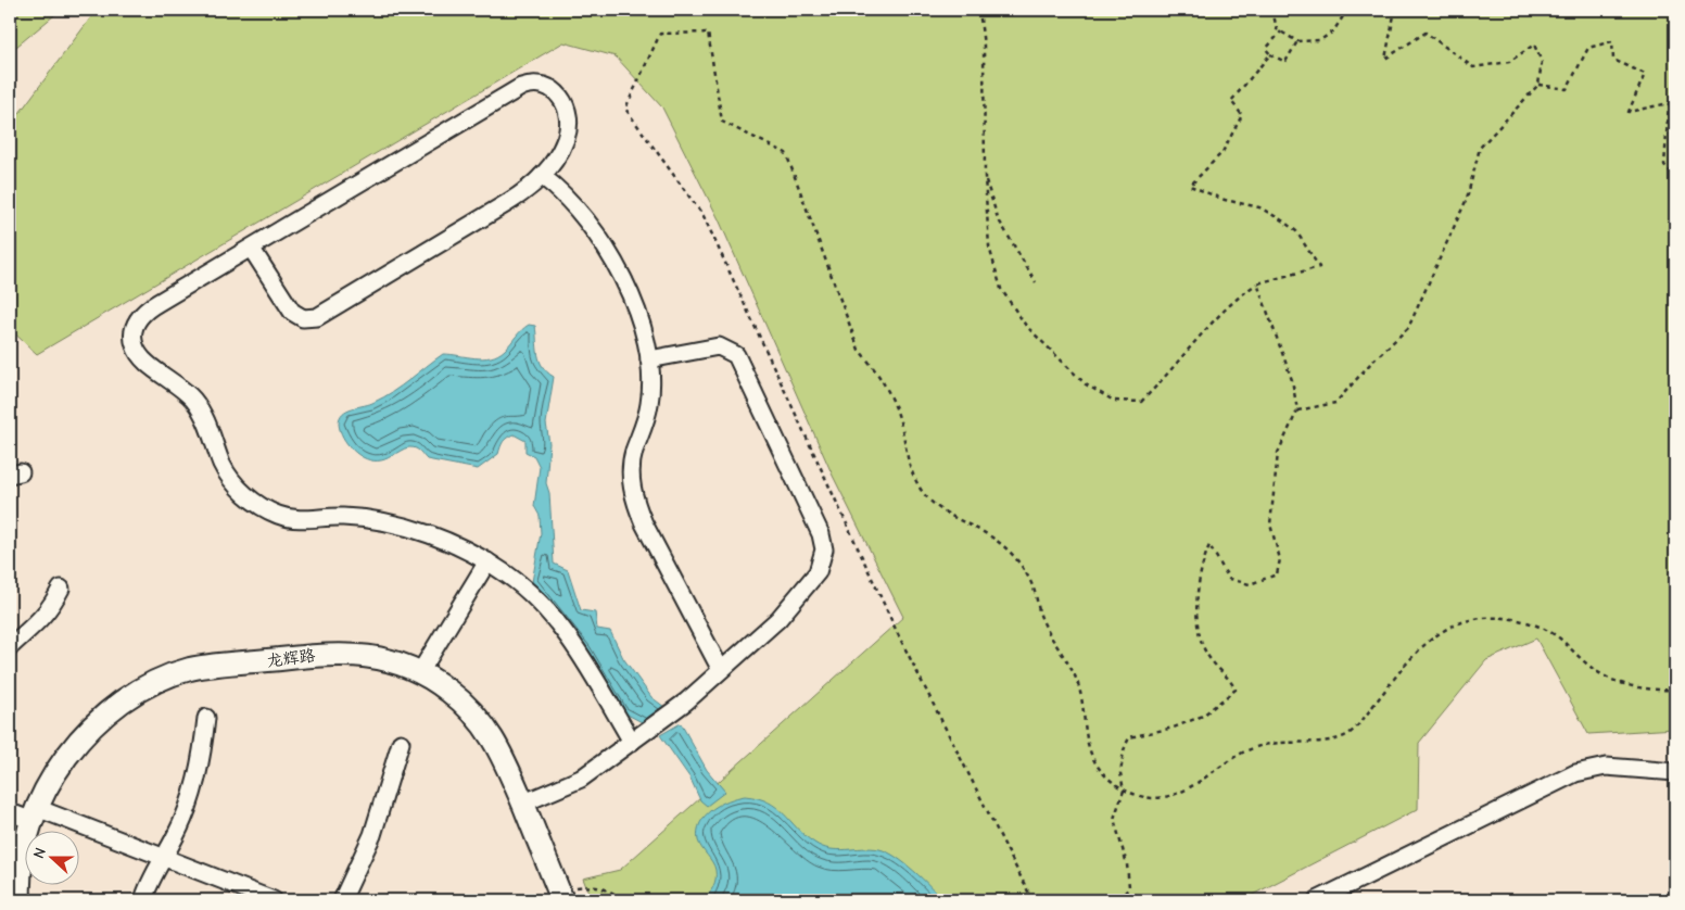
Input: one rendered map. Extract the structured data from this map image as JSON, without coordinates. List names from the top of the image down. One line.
{"streets":{"street":["龙辉路"]},"north":"left"}
